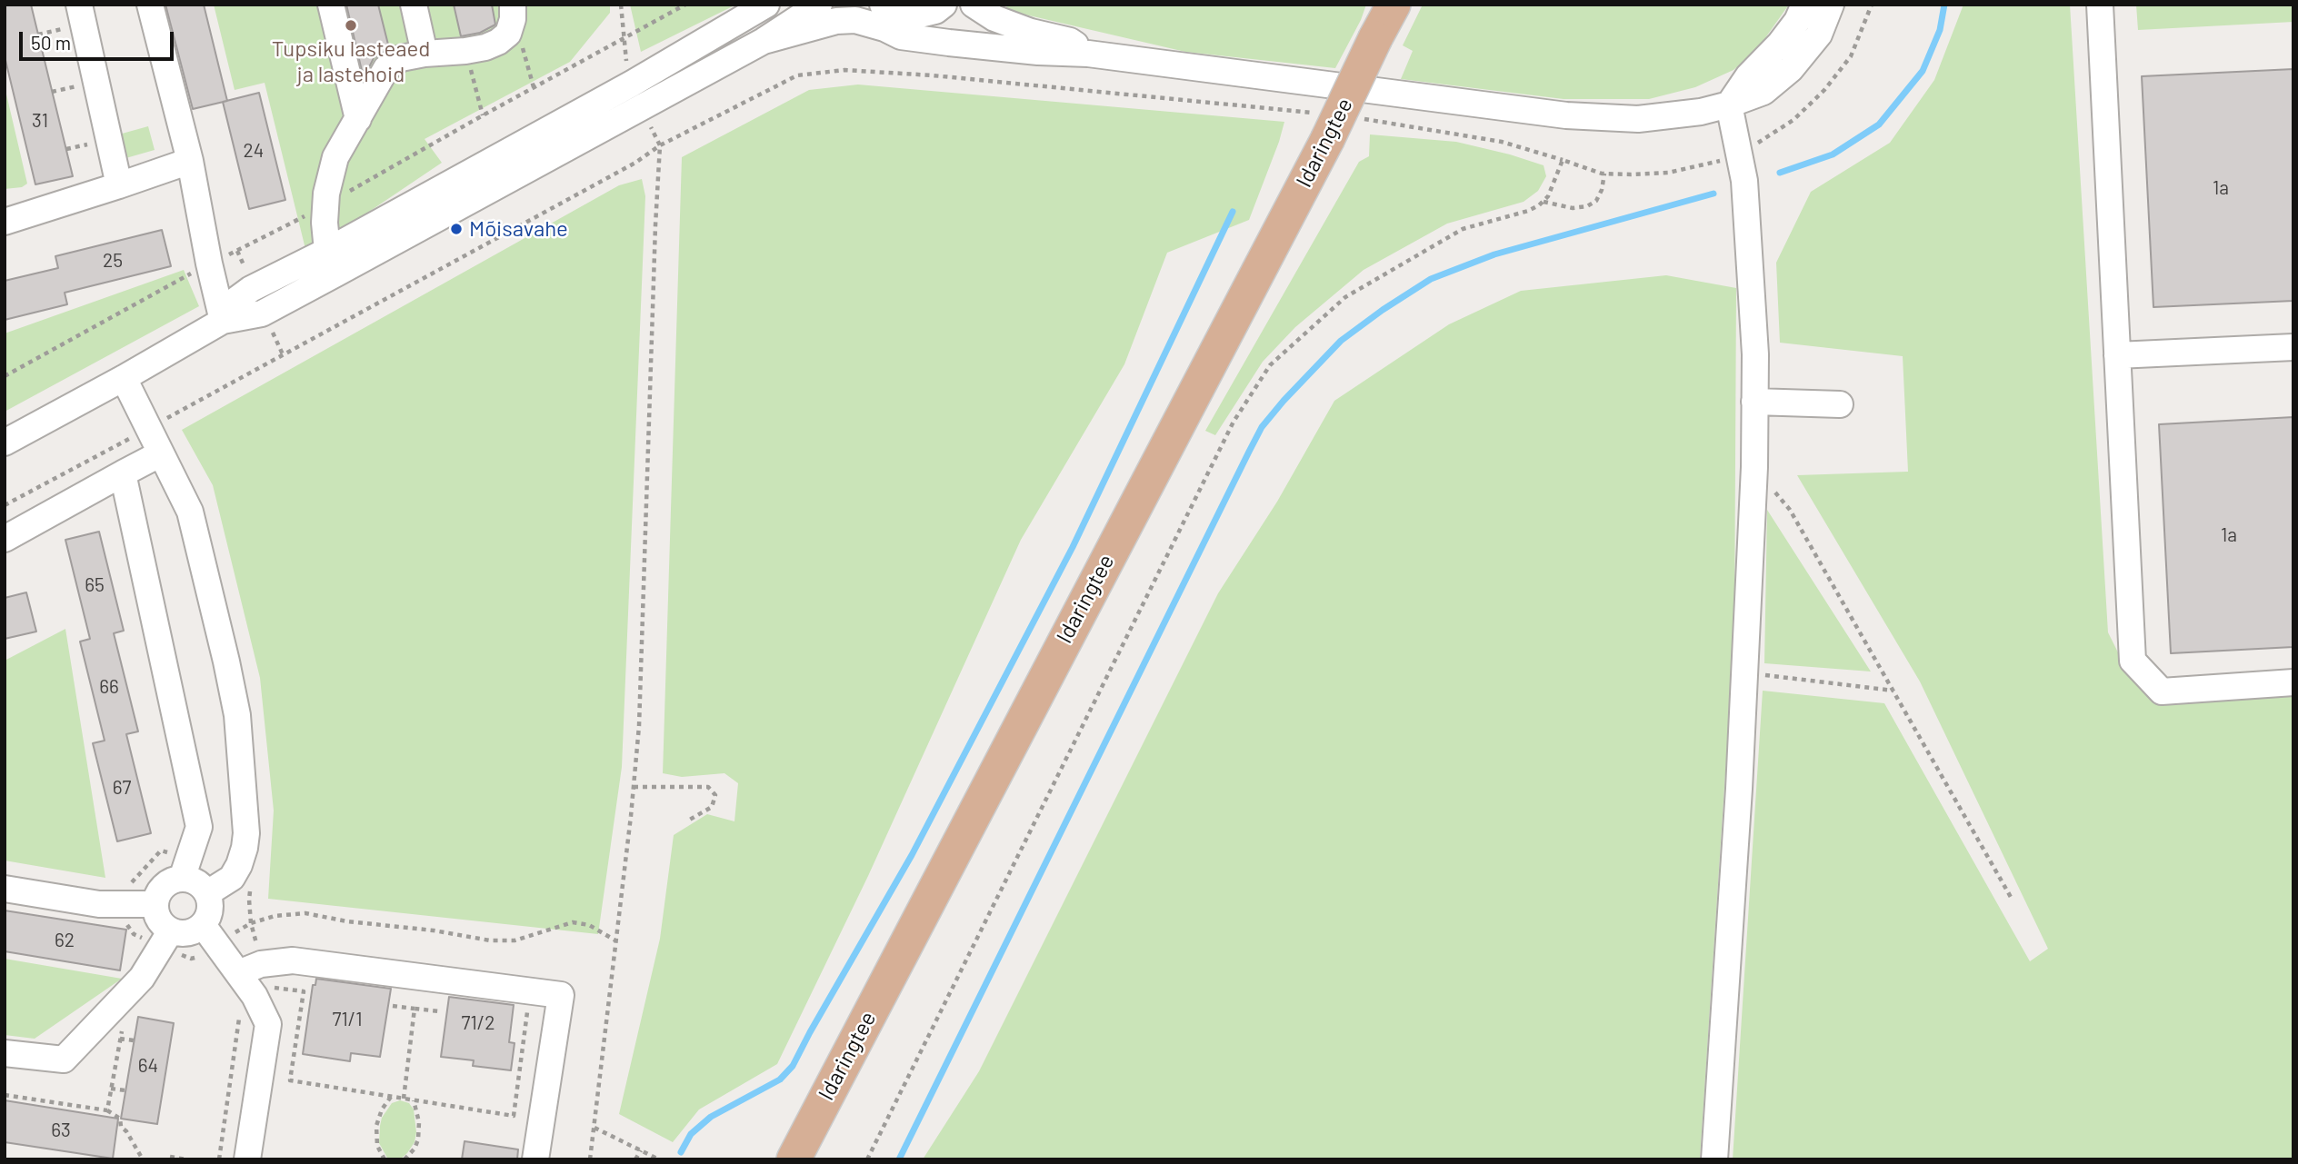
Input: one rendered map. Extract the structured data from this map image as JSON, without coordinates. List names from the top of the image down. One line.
{"streets":{"main road":["Idaringtee"]},"places":["Tupsiku lasteaed ja lastehoid","Mõisavahe"],"house_numbers":["31","24","1a","25","1a","65","66","67","62","71/1","71/2","64","63"],"scale_bar":"50 m"}
